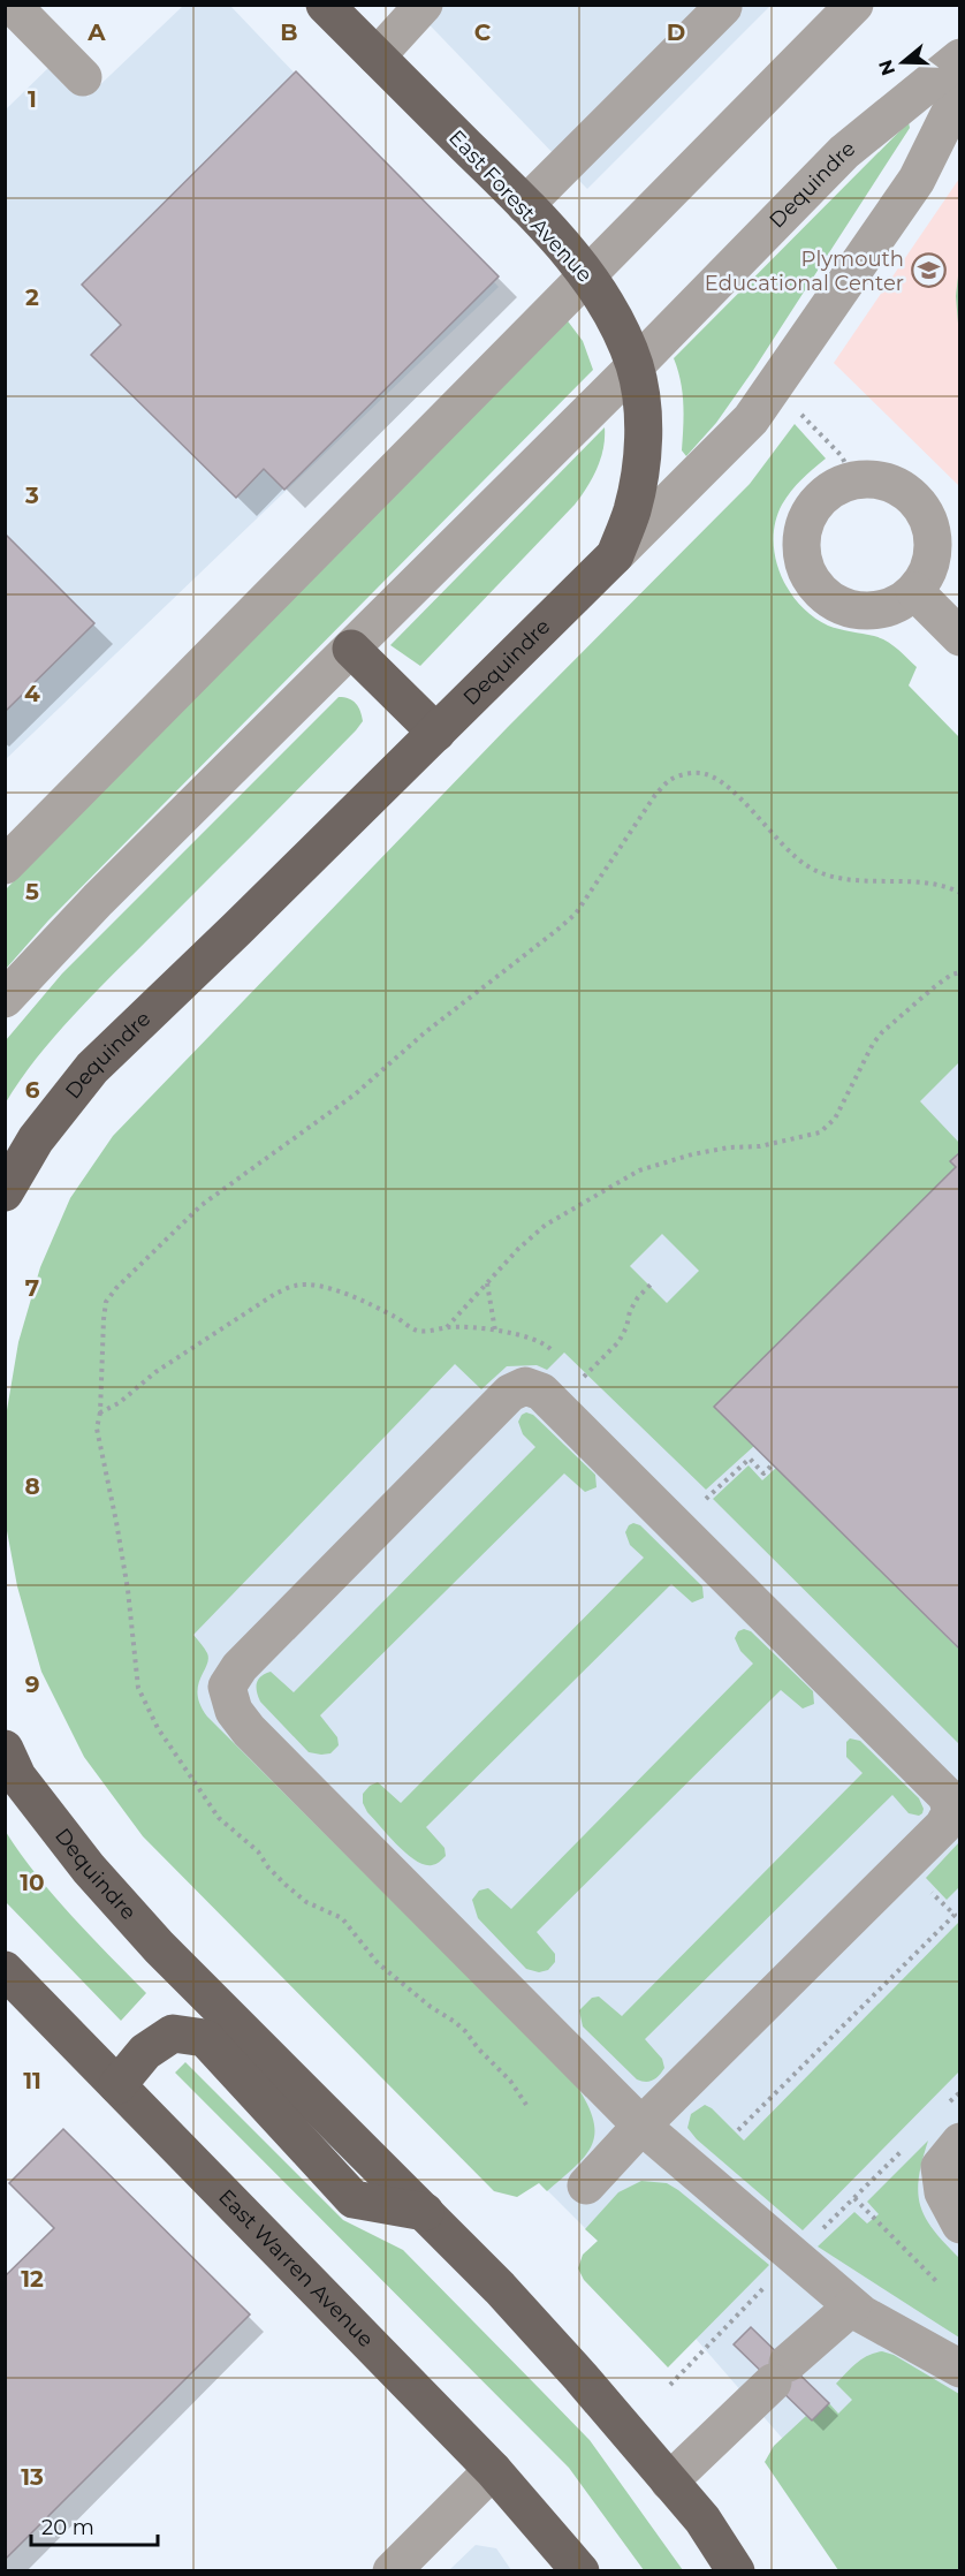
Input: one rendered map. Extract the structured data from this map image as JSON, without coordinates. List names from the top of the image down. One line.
{"streets":{"main road":["Dequindre","East Forest Avenue","East Warren Avenue"]},"crossings":[["Dequindre","East Forest Avenue"]],"places":{"school or university":["Plymouth Educational Center"]},"scale_bar":"20 m","north":"left","grid":{"columns":["A","B","C","D"],"rows":["1","2","3","4","5","6","7","8","9","10","11","12","13"]}}
